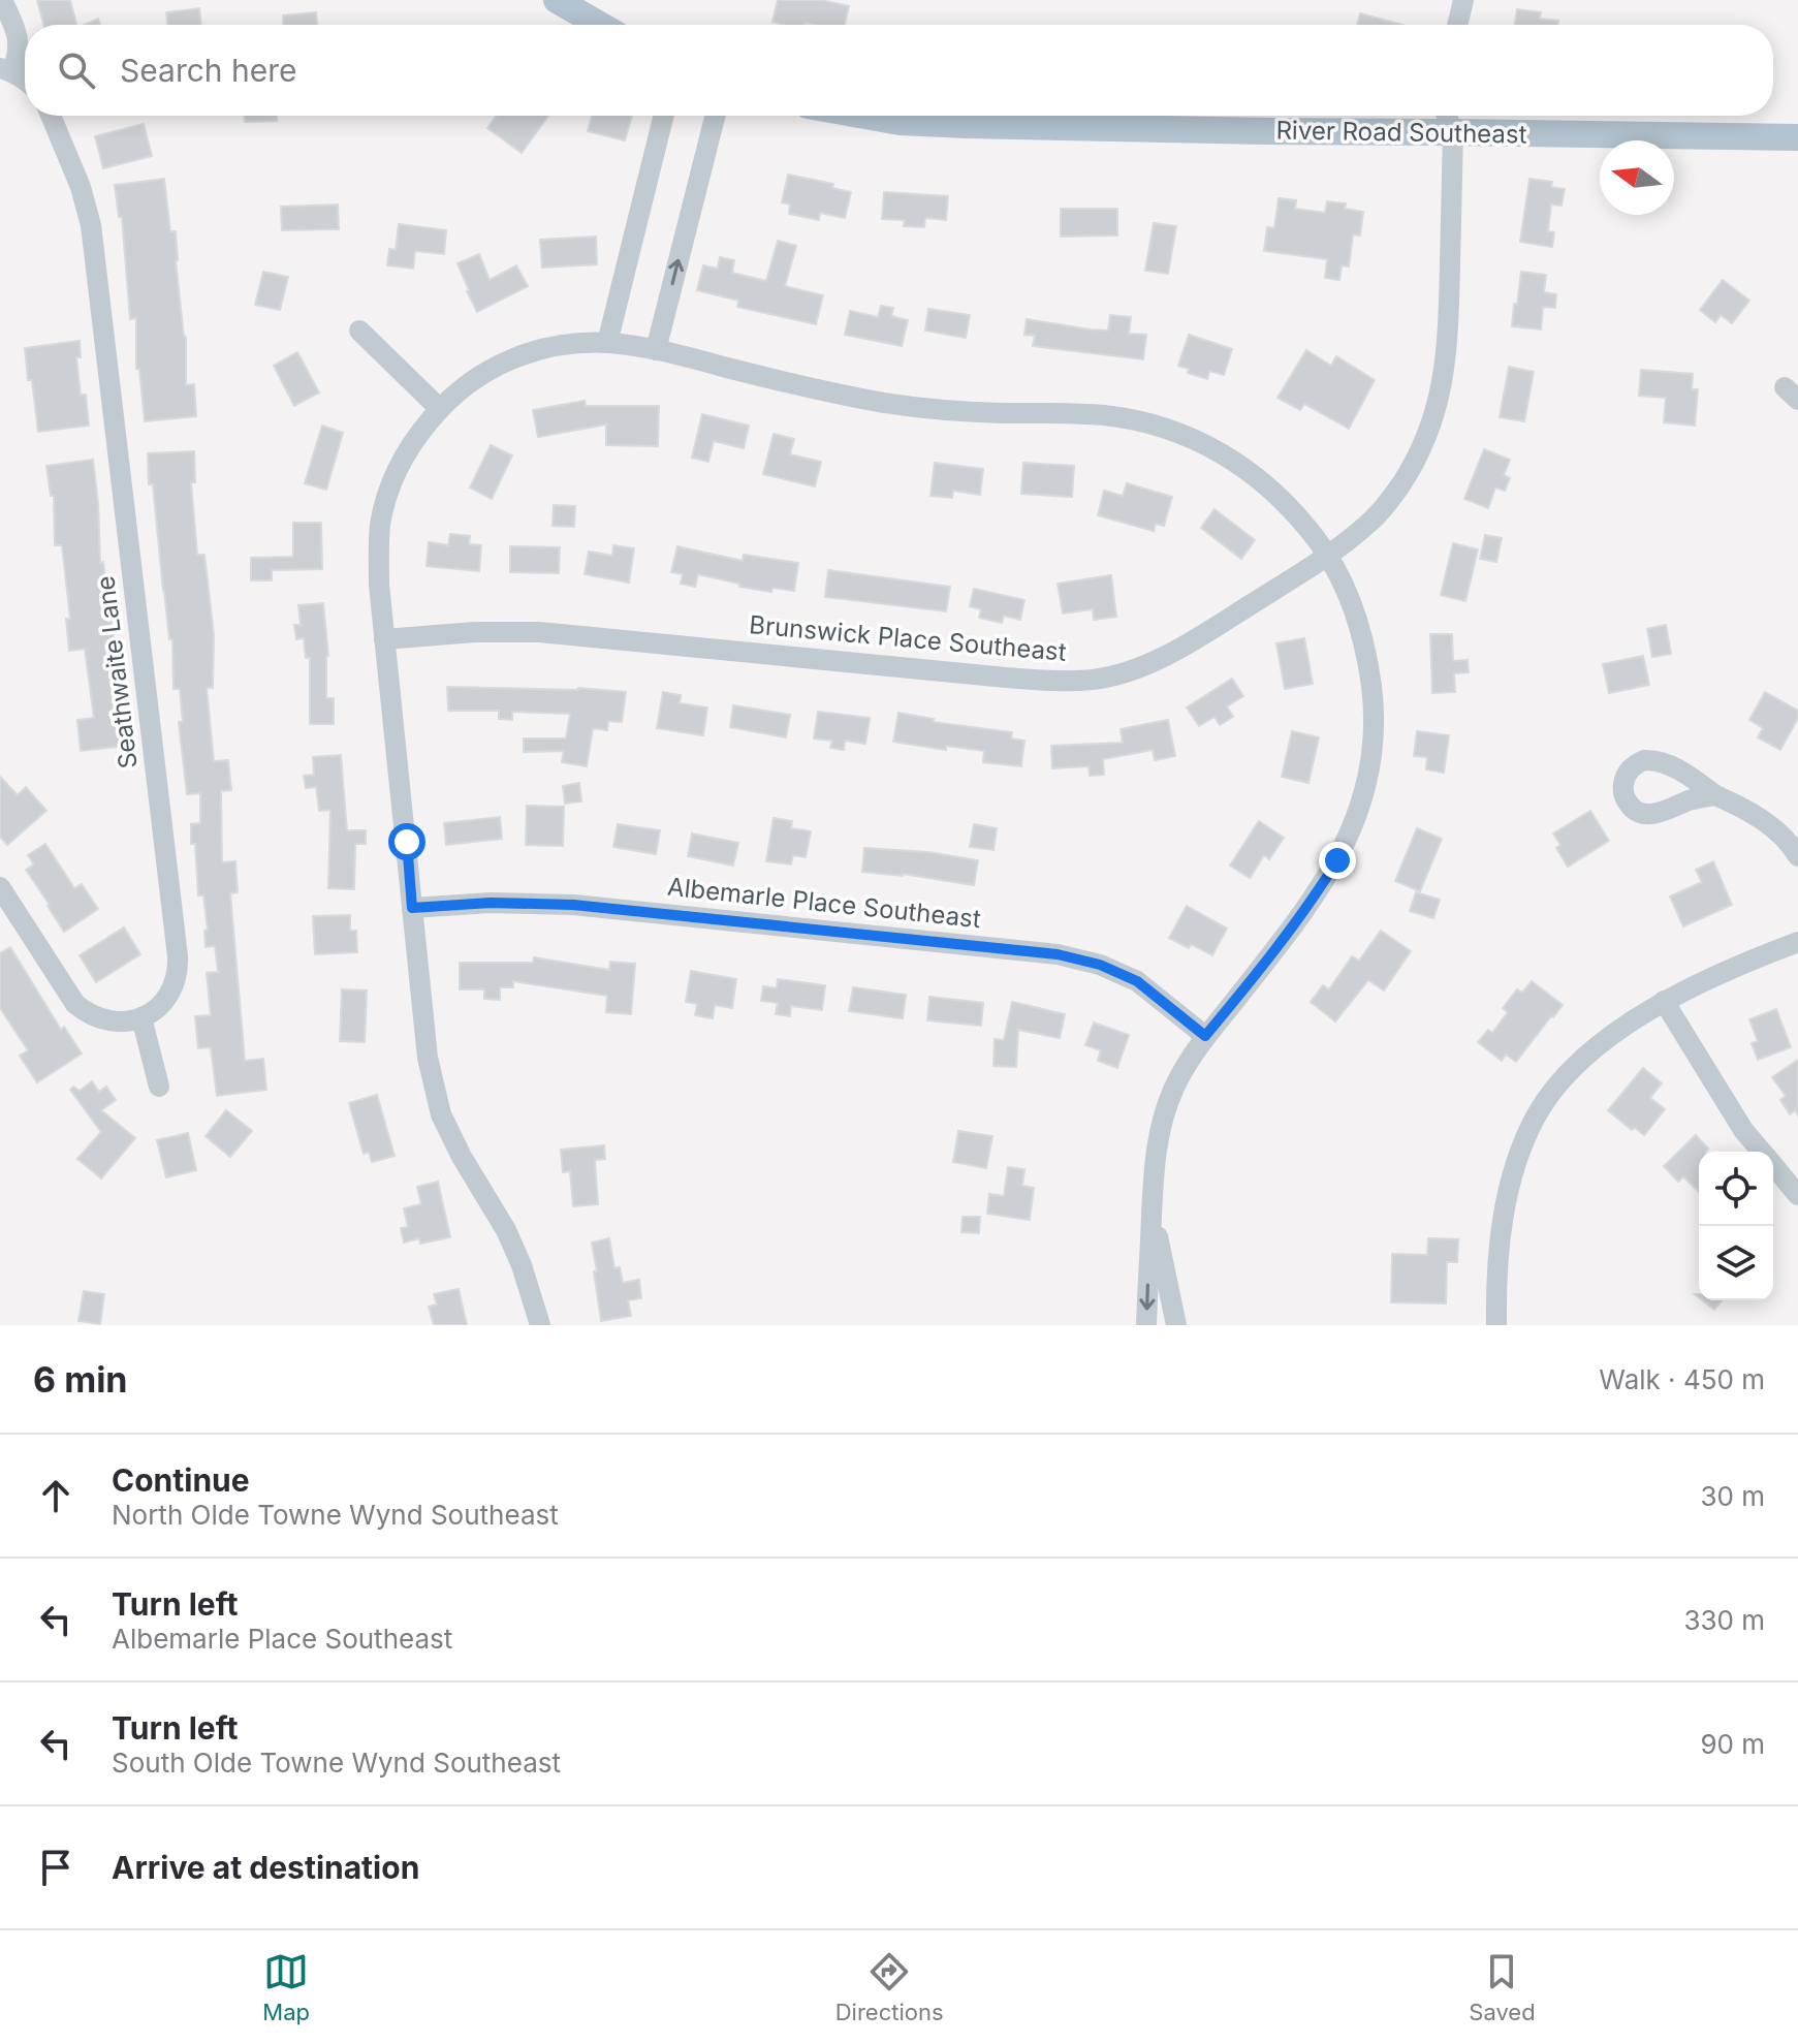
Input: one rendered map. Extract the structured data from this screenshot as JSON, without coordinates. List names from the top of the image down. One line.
{"streets":{"main road":["River Road Southeast"],"street":["Brunswick Place Southeast","Seathwaite Lane","Albemarle Place Southeast"]},"crossings":[["River Road Southeast","Brunswick Place Southeast"]],"north":"left","page":{"search":"Search here","heading":["6 min","Walk · 450 m"],"list":[["Continue","North Olde Towne Wynd Southeast","30 m"],["Turn left","Albemarle Place Southeast","330 m"],["Turn left","South Olde Towne Wynd Southeast","90 m"],"Arrive at destination"],"nav":["Map","Directions","Saved"]}}
